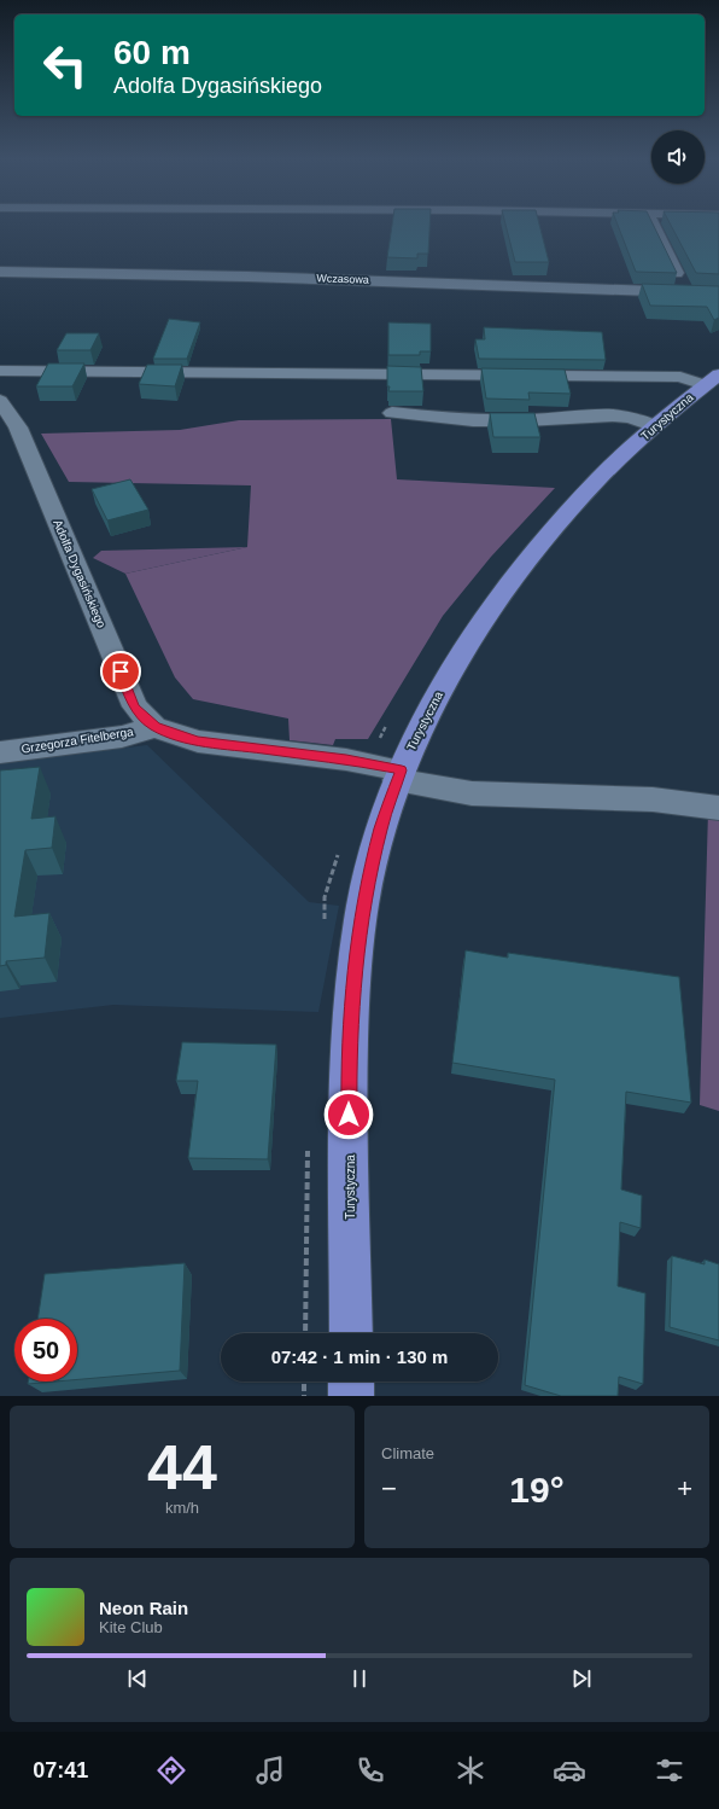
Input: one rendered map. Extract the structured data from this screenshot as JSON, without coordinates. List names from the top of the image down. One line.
{"streets":{"main road":["Turystyczna"],"street":["Wczasowa","Adolfa Dygasińskiego","Grzegorza Fitelberga"]},"crossings":[["Turystyczna","Adolfa Dygasińskiego"],["Adolfa Dygasińskiego","Grzegorza Fitelberga"]],"page":{"turn":["60 m","Adolfa Dygasińskiego"],"limit":"50","trip":"07:42 · 1 min · 130 m","tile":[["44","km/h"],"Climate"],"heat":["−","19°","+"],"song":["Neon Rain","Kite Club"],"tabs":"07:41"}}
